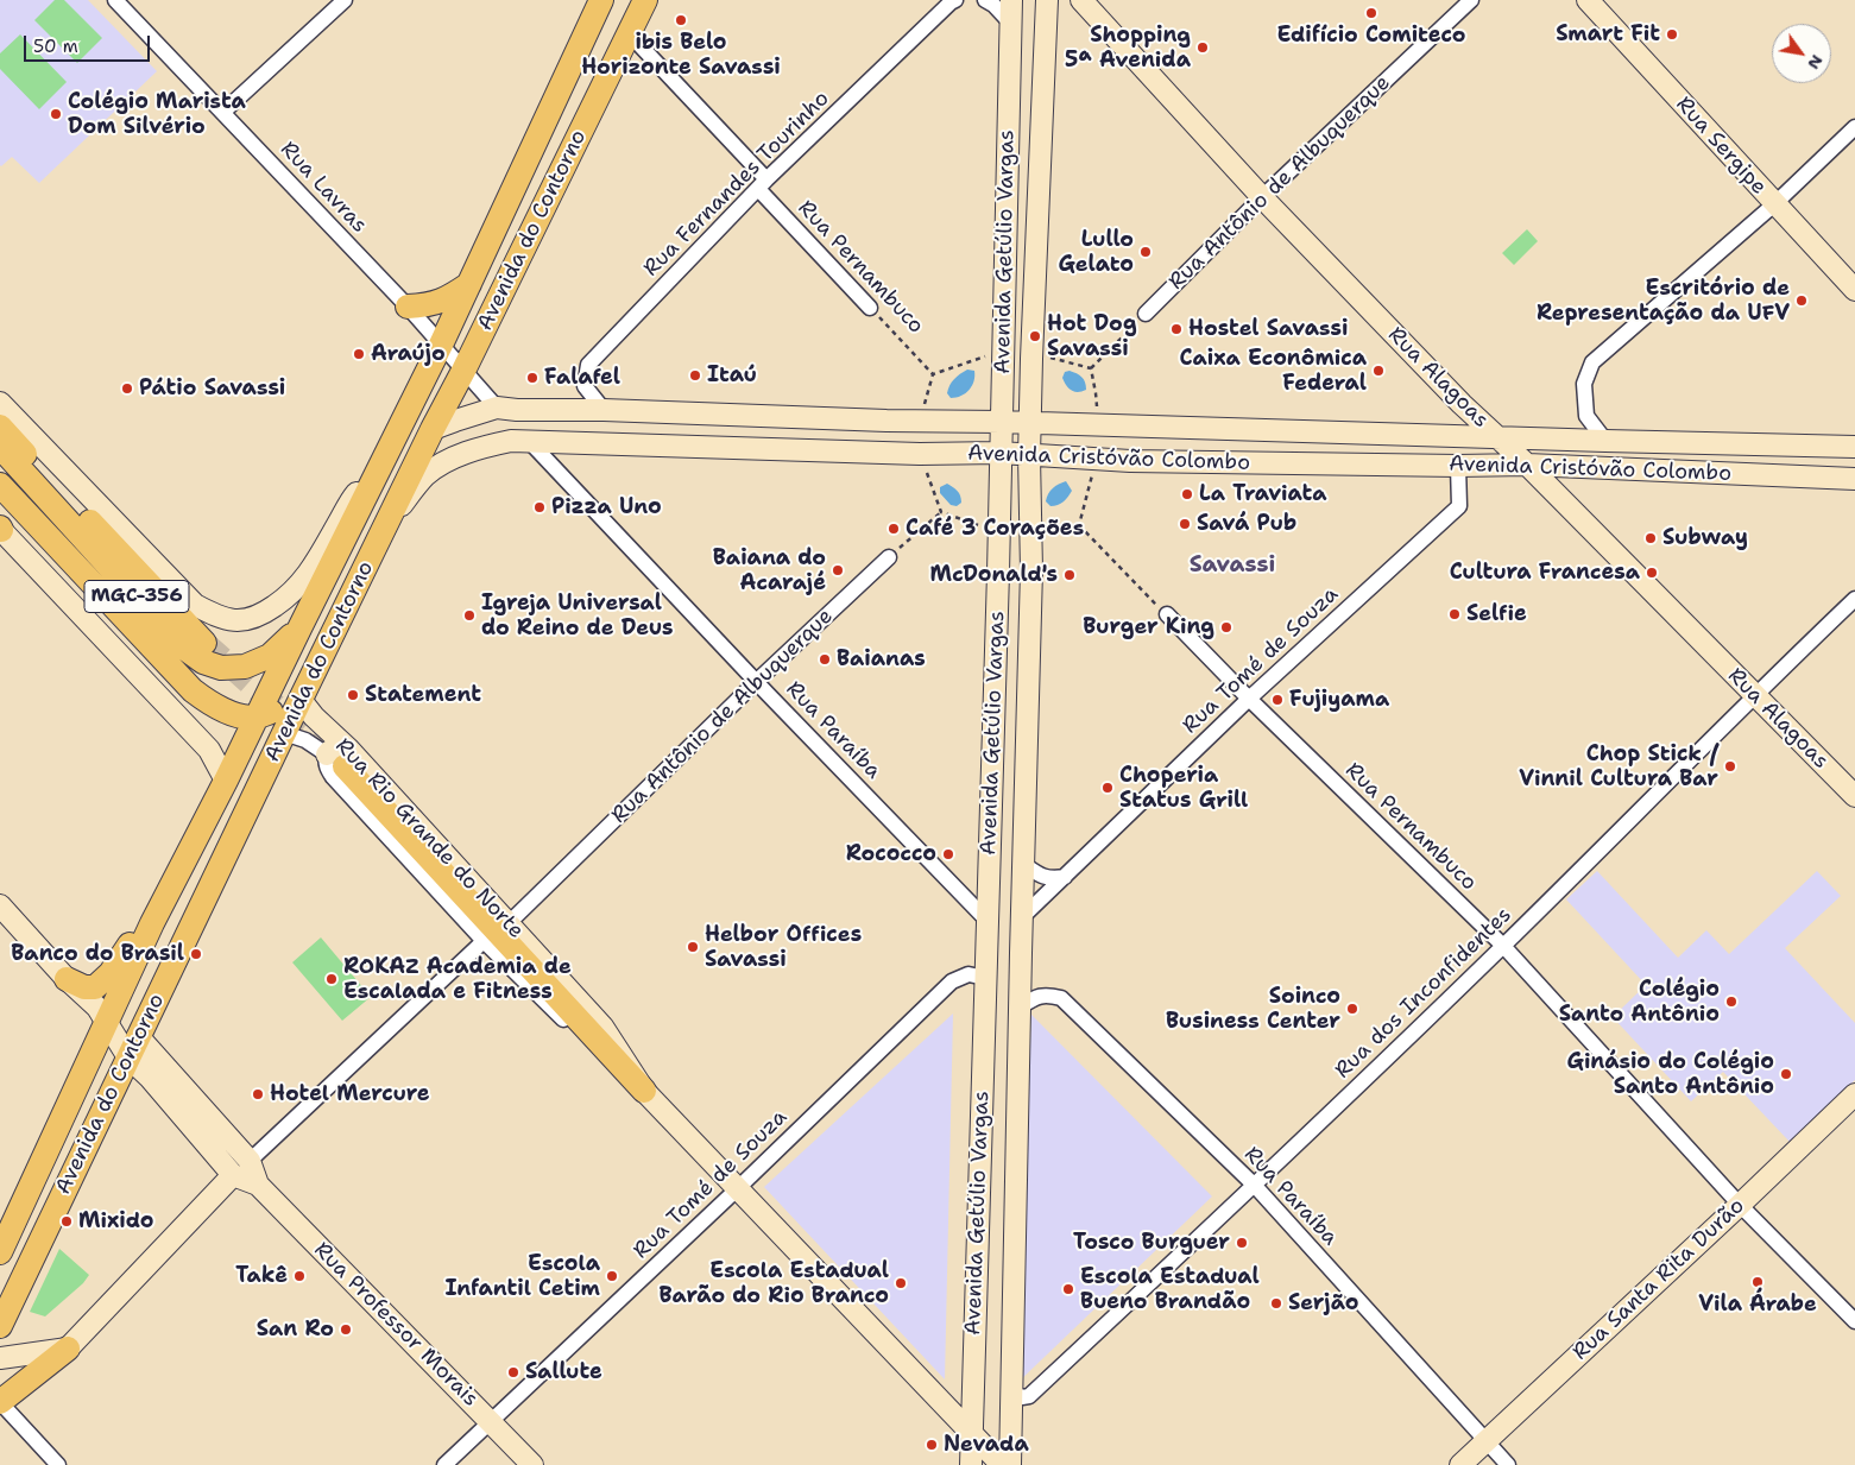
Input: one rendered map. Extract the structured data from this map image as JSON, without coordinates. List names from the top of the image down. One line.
{"streets":{"main road":["Rua Sergipe","Avenida do Contorno","Avenida Getúlio Vargas","Rua Alagoas","Avenida Cristóvão Colombo","MGC-356","Rua Rio Grande do Norte","Rua Santa Rita Durão","Rua Professor Morais"],"street":["Rua Antônio de Albuquerque","Rua Fernandes Tourinho","Rua Lavras","Rua Pernambuco","Rua Tomé de Souza","Rua Paraíba","Rua dos Inconfidentes"]},"crossings":[["Rua Antônio de Albuquerque","Rua Alagoas"],["Rua Antônio de Albuquerque","Rua Paraíba"],["Rua Antônio de Albuquerque","Rua Rio Grande do Norte"],["Rua Fernandes Tourinho","Rua Pernambuco"],["Rua Fernandes Tourinho","Avenida Cristóvão Colombo"],["Rua Lavras","Avenida do Contorno"],["Rua Lavras","Avenida Cristóvão Colombo"],["Avenida do Contorno","Rua Pernambuco"],["Avenida do Contorno","Avenida Cristóvão Colombo"],["Avenida do Contorno","MGC-356"],["Avenida do Contorno","Rua Rio Grande do Norte"],["Avenida do Contorno","Rua Professor Morais"],["Avenida Getúlio Vargas","Avenida Cristóvão Colombo"],["Avenida Getúlio Vargas","Rua Tomé de Souza"],["Avenida Getúlio Vargas","Rua Paraíba"],["Avenida Getúlio Vargas","Rua Rio Grande do Norte"],["Avenida Getúlio Vargas","Rua dos Inconfidentes"],["Rua Pernambuco","Rua Tomé de Souza"],["Rua Pernambuco","Rua dos Inconfidentes"],["Rua Pernambuco","Rua Santa Rita Durão"],["Rua Alagoas","Avenida Cristóvão Colombo"],["Rua Alagoas","Rua dos Inconfidentes"],["Avenida Cristóvão Colombo","Rua Tomé de Souza"],["Avenida Cristóvão Colombo","Rua Paraíba"],["Rua Tomé de Souza","Rua Rio Grande do Norte"],["Rua Tomé de Souza","Rua Professor Morais"],["Rua Paraíba","Rua dos Inconfidentes"],["Rua Paraíba","Rua Santa Rita Durão"]],"districts":["Savassi"],"places":["Edifício Comiteco","ibis Belo Horizonte Savassi","Smart Fit","Shopping 5ª Avenida","Colégio Marista Dom Silvério","Lullo Gelato","Escritório de Representação da UFV","Hostel Savassi","Hot Dog Savassi","Araújo","Caixa Econômica Federal","Itaú","Falafel","Pátio Savassi","La Traviata","Pizza Uno","Savá Pub","Café 3 Corações","Subway","Baiana do Acarajé","Cultura Francesa","McDonald's","Selfie","Igreja Universal do Reino de Deus","Burger King","Baianas","Statement","Fujiyama","Chop Stick / Vinnil Cultura Bar","Choperia Status Grill","Rococco","Helbor Offices Savassi","Banco do Brasil","ROKAZ Academia de Escalada e Fitness","Colégio Santo Antônio","Soinco Business Center","Ginásio do Colégio Santo Antônio","Hotel Mercure","Mixido","Tosco Burguer","Takê","Escola Infantil Cetim","Vila Árabe","Escola Estadual Barão do Rio Branco","Escola Estadual Bueno Brandão","Serjão","San Ro","Sallute","Nevada"],"scale_bar":"50 m","north":"bottom right"}
